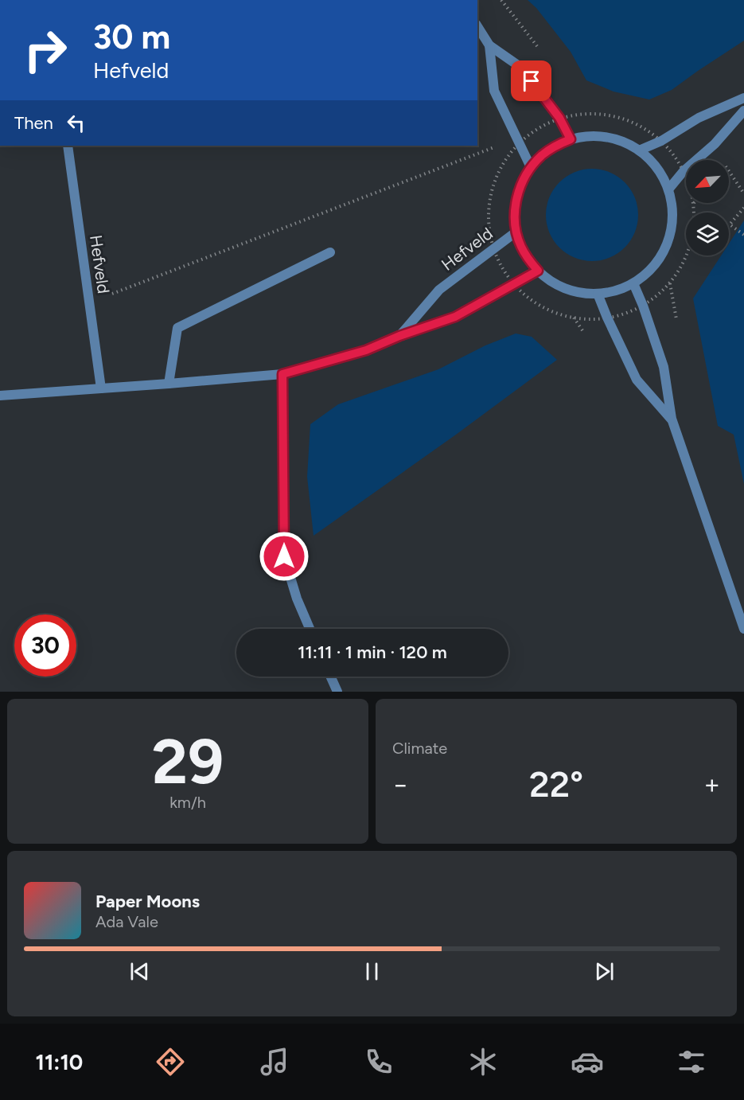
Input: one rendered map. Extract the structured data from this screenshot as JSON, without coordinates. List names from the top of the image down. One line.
{"streets":{"street":["Hefveld"]},"north":"bottom left","page":{"turn":["30 m","Hefveld"],"then":"Then","limit":"30","trip":"11:11 · 1 min · 120 m","tile":[["29","km/h"],"Climate"],"heat":["−","22°","+"],"song":["Paper Moons","Ada Vale"],"tabs":"11:10"}}
